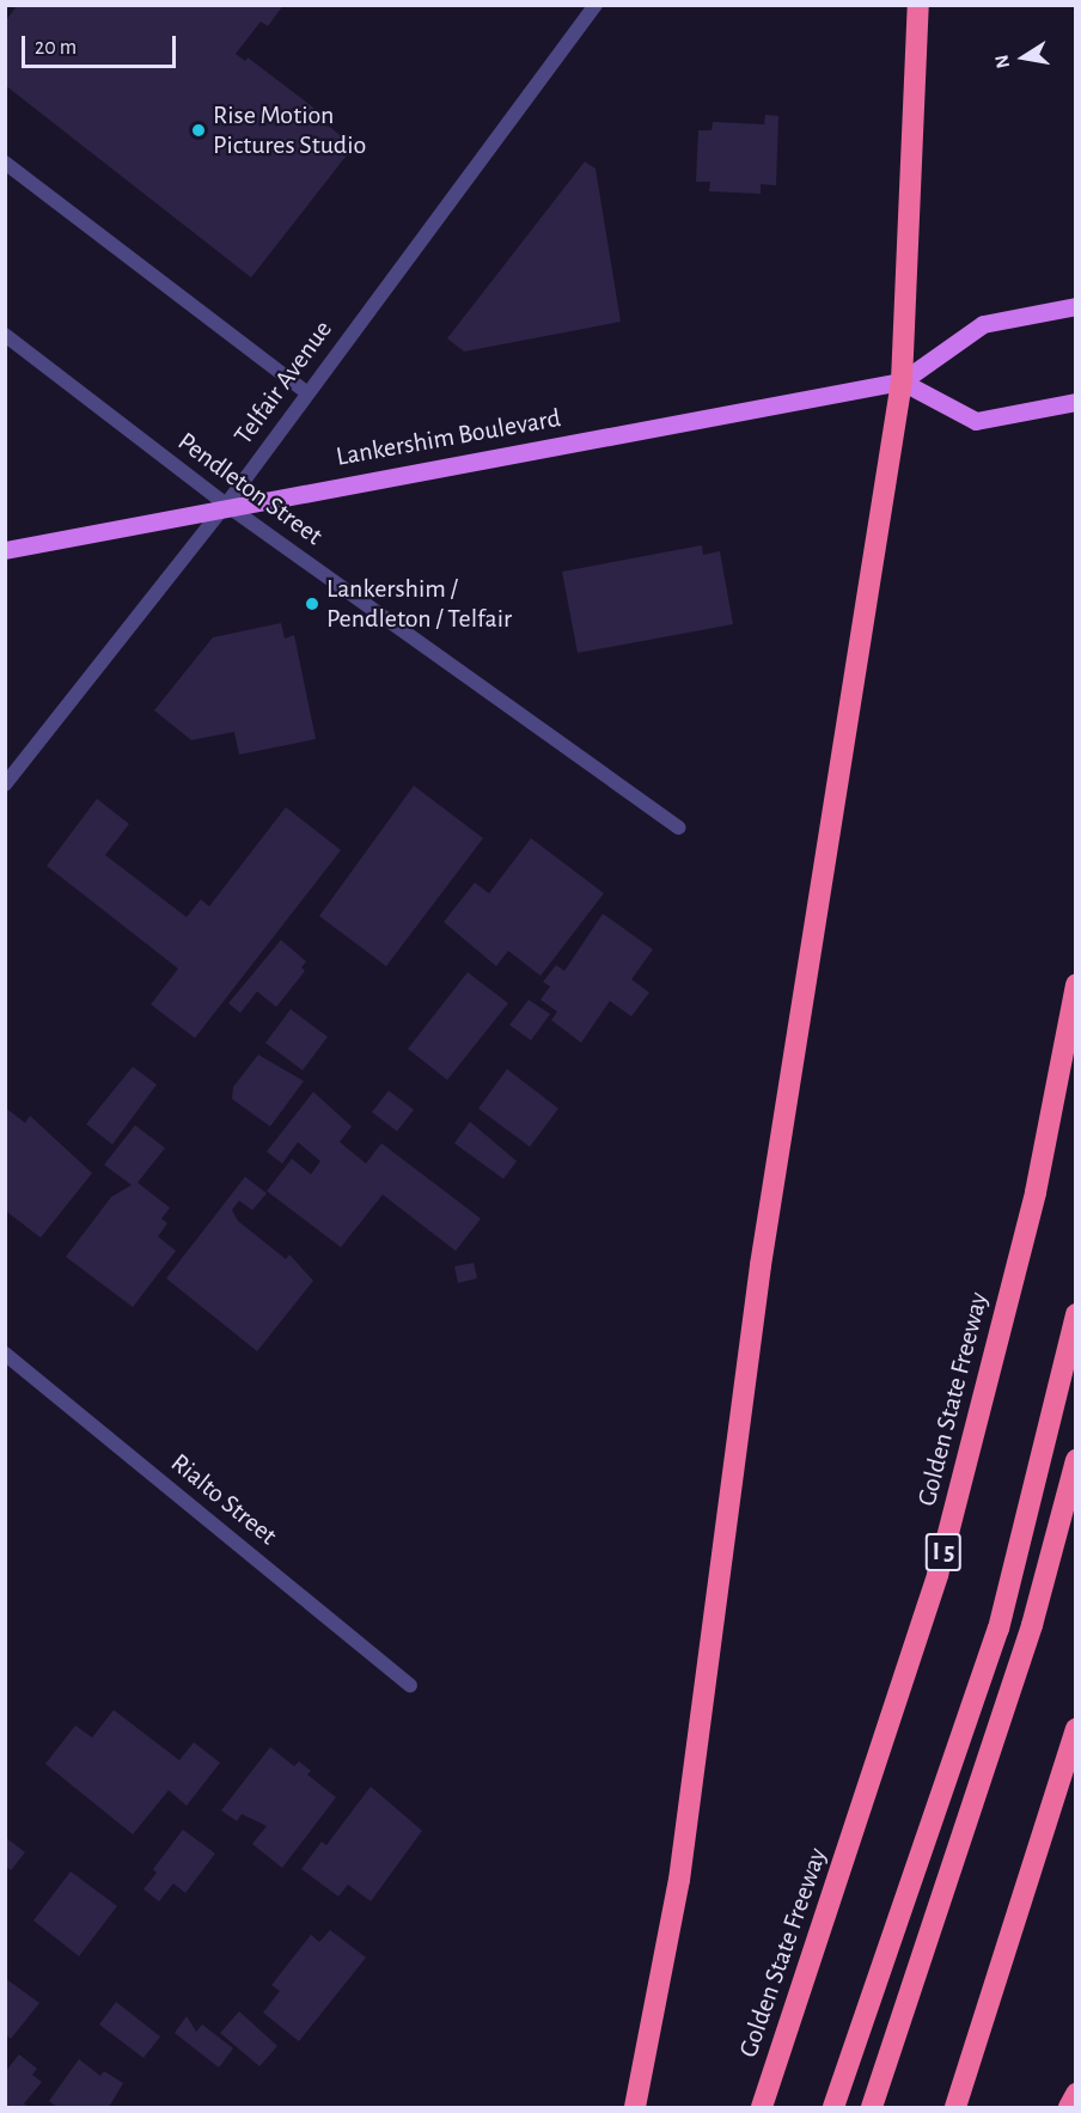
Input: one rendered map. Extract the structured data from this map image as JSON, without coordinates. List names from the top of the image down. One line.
{"streets":{"highway":["Golden State Freeway","I 5"],"main road":["Lankershim Boulevard"],"street":["Telfair Avenue","Pendleton Street","Rialto Street"]},"crossings":[["Telfair Avenue","Lankershim Boulevard"],["Telfair Avenue","Pendleton Street"],["Lankershim Boulevard","Pendleton Street"]],"places":["Rise Motion Pictures Studio","Lankershim / Pendleton / Telfair"],"scale_bar":"20 m","north":"left"}
